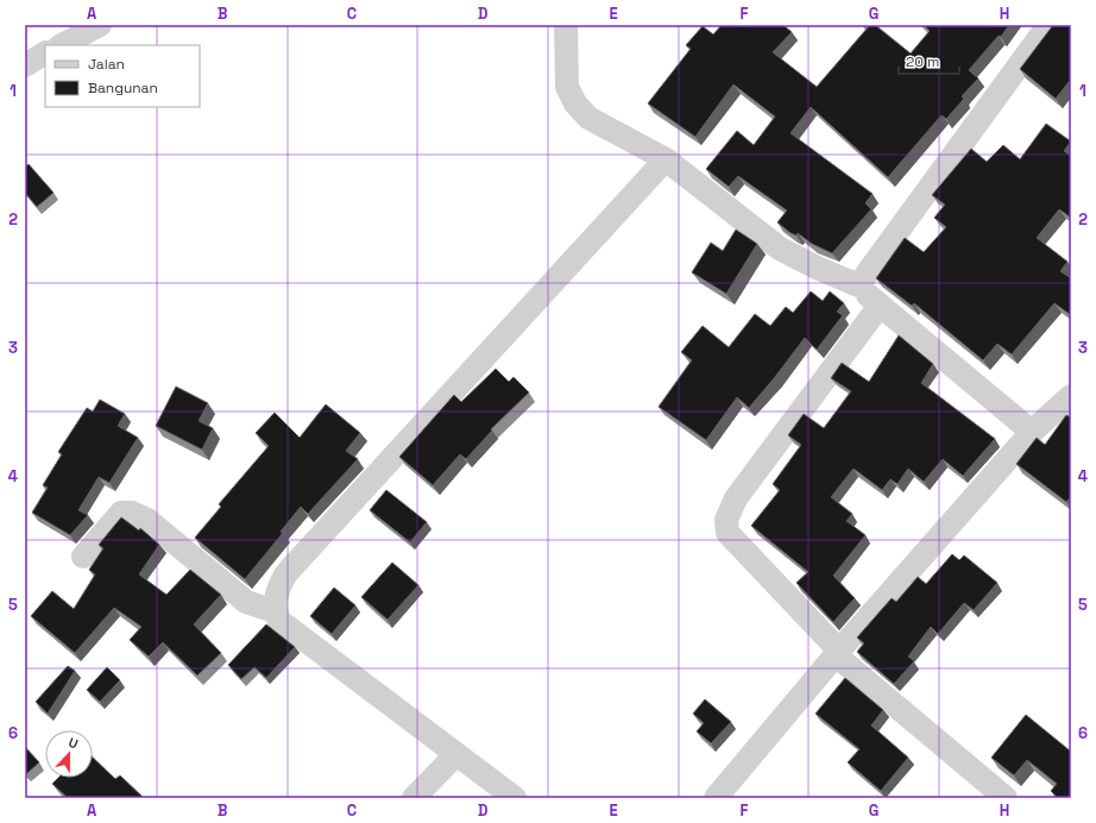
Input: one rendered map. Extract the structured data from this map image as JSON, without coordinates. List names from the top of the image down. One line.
{"legend":["Jalan","Bangunan"],"scale_bar":"20 m","north":"top","grid":{"columns":["A","B","C","D","E","F","G","H"],"rows":["1","2","3","4","5","6"]}}
